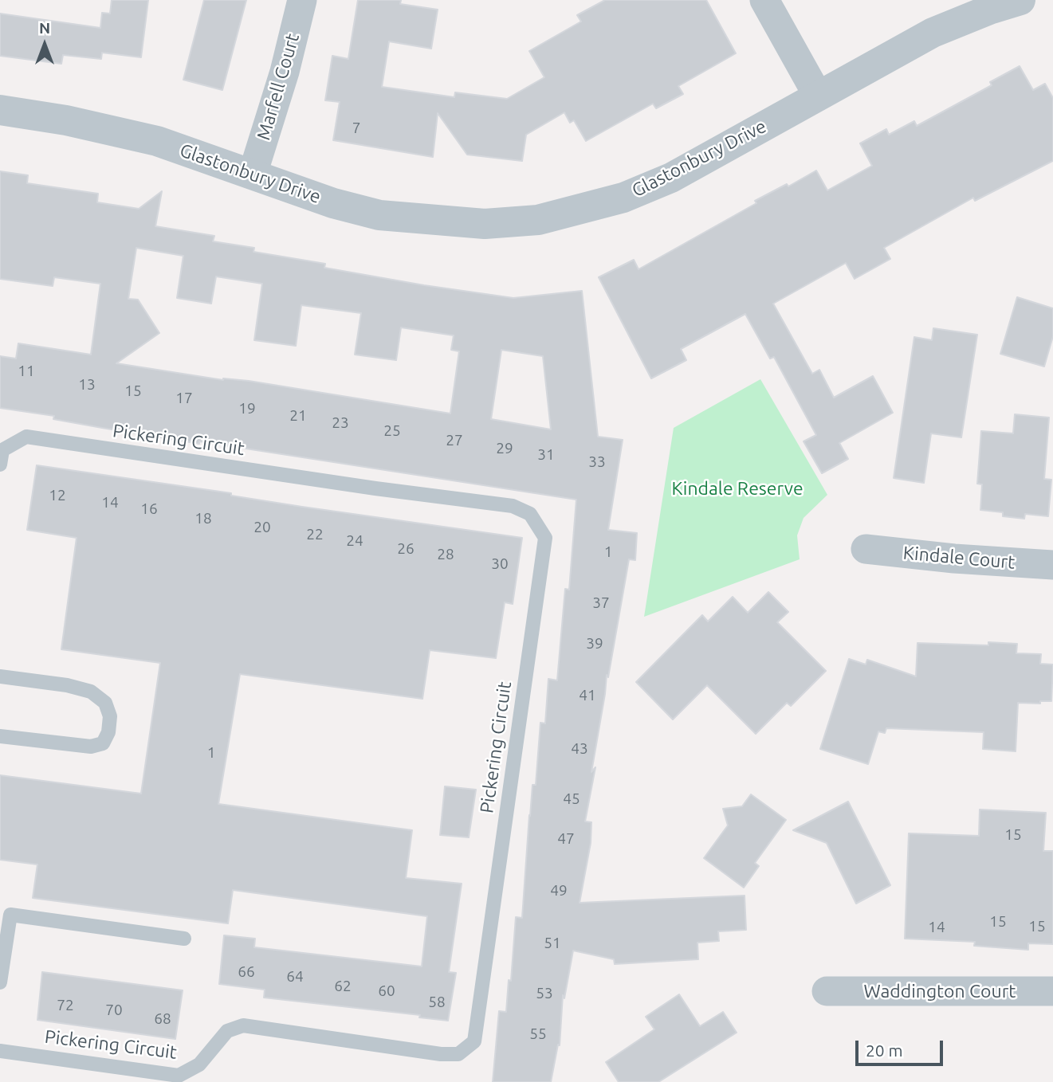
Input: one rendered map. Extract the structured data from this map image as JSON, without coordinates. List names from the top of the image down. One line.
{"streets":{"street":["Marfell Court","Glastonbury Drive","Kindale Court","Waddington Court"],"lane":["Pickering Circuit"]},"crossings":[["Marfell Court","Glastonbury Drive"]],"parks":["Kindale Reserve"],"house_numbers":["7","11","13","15","17","19","21","23","25","27","29","31","33","12","14","16","18","20","22","24","26","1","28","30","37","39","41","43","1","45","15","47","49","15","15","14","51","66","64","62","60","53","58","72","70","68","55"],"scale_bar":"20 m","north":"top"}
